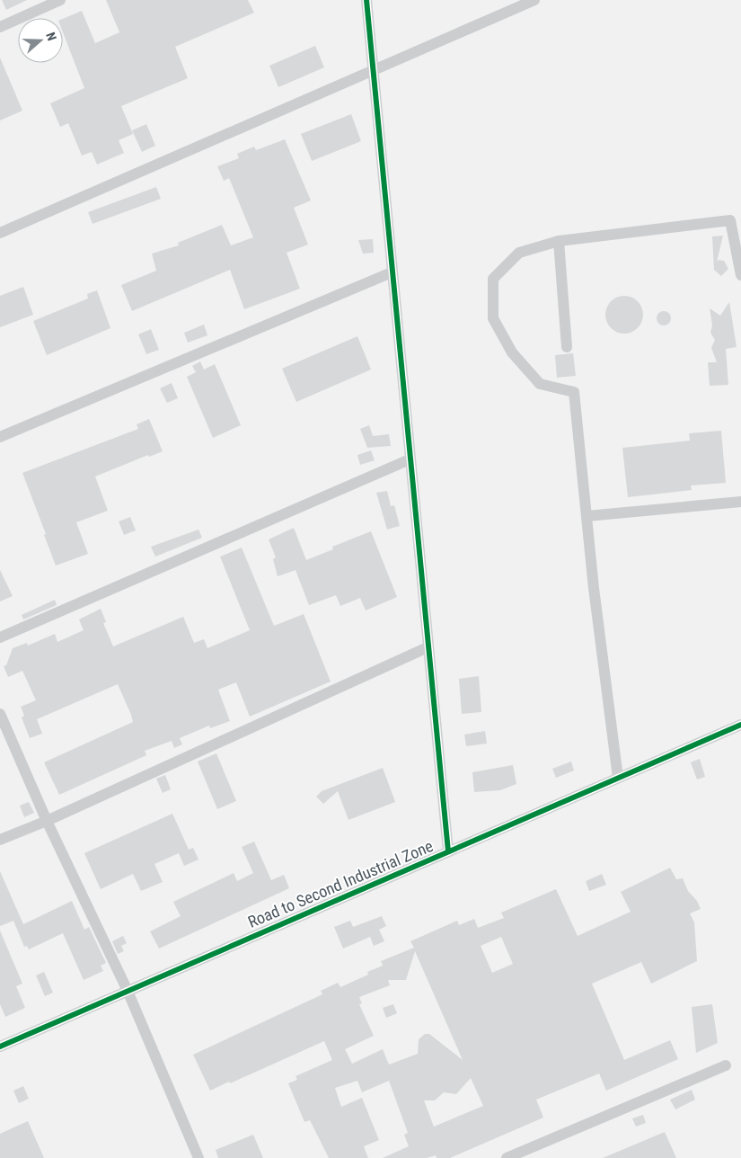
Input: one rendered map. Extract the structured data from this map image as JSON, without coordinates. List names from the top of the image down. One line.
{"streets":{"street":["Road to Second Industrial Zone"]},"north":"right"}
